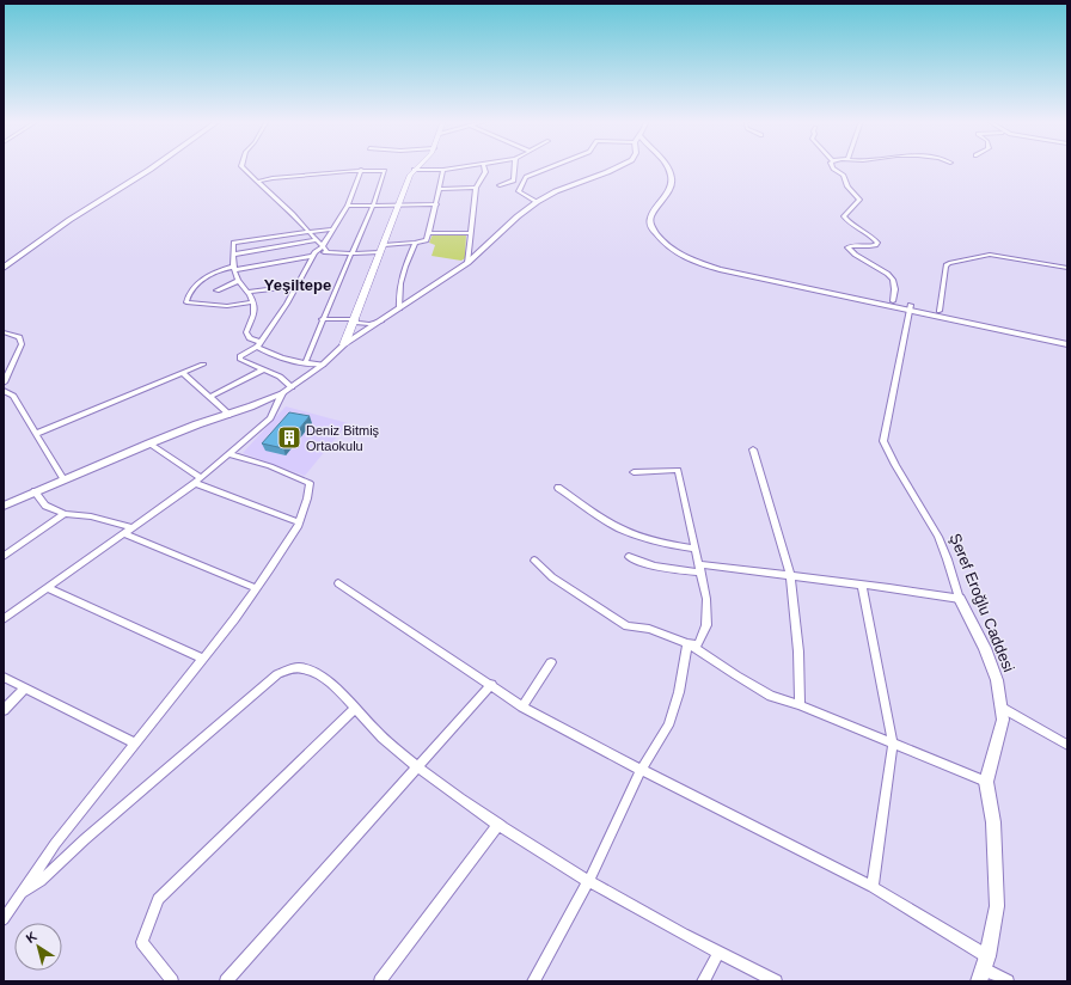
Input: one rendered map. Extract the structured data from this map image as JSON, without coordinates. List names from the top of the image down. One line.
{"streets":{"street":["Şeref Eroğlu Caddesi"]},"districts":["Yeşiltepe"],"places":{"building":["Deniz Bitmiş Ortaokulu"]},"north":"top left"}
